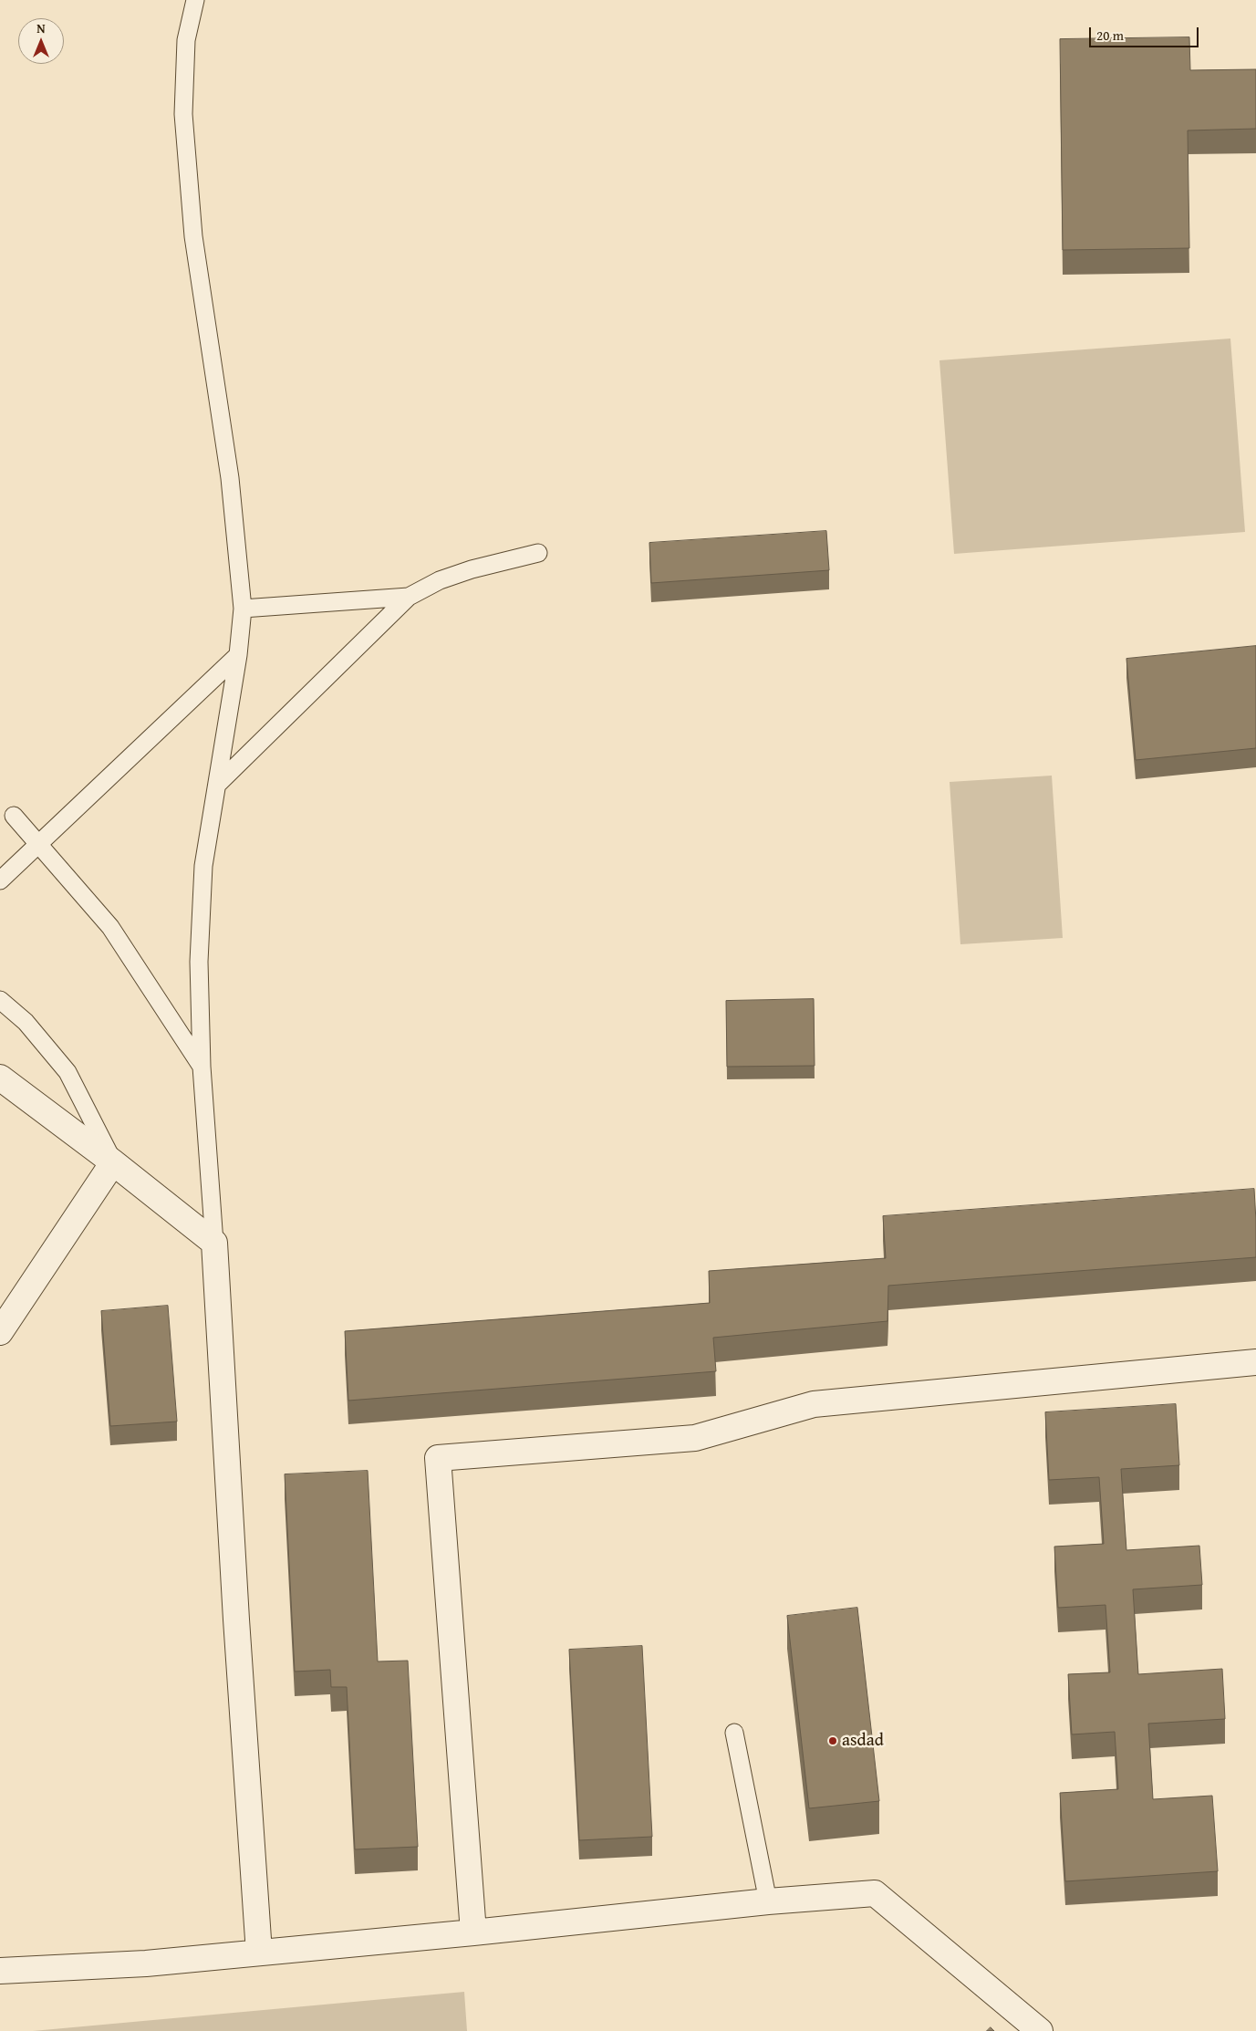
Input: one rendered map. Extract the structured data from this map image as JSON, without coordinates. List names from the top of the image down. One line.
{"places":["asdad"],"scale_bar":"20 m","north":"top"}
